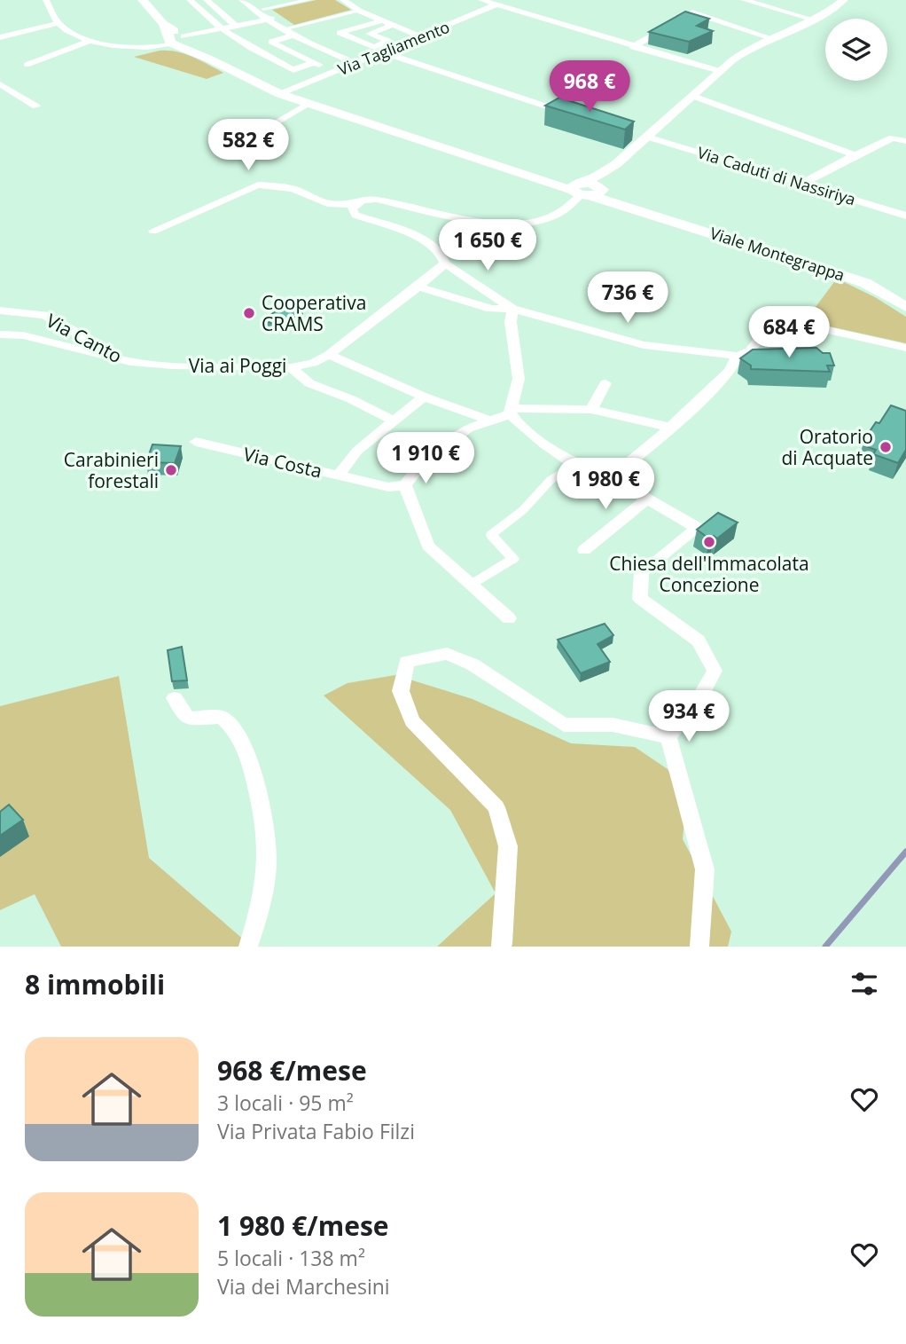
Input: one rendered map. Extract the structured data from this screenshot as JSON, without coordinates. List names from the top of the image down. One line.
{"streets":{"main road":["Viale Montegrappa"],"street":["Via Tagliamento","Via Caduti di Nassiriya","Via Canto","Via ai Poggi","Via Costa"]},"crossings":[["Via Tagliamento","Viale Montegrappa"],["Via Canto","Via ai Poggi"]],"places":["Cooperativa CRAMS","Oratorio di Acquate","Carabinieri forestali","Chiesa dell'Immacolata Concezione"],"page":{"price":["968 €","582 €","1 650 €","736 €","684 €","1 910 €","1 980 €","934 €"],"heading":"8 immobili","list":[{"name":"968 €/mese","note":"3 locali · 95 m² · Via Privata Fabio Filzi"},{"name":"1 980 €/mese","note":"5 locali · 138 m² · Via dei Marchesini"}]}}
